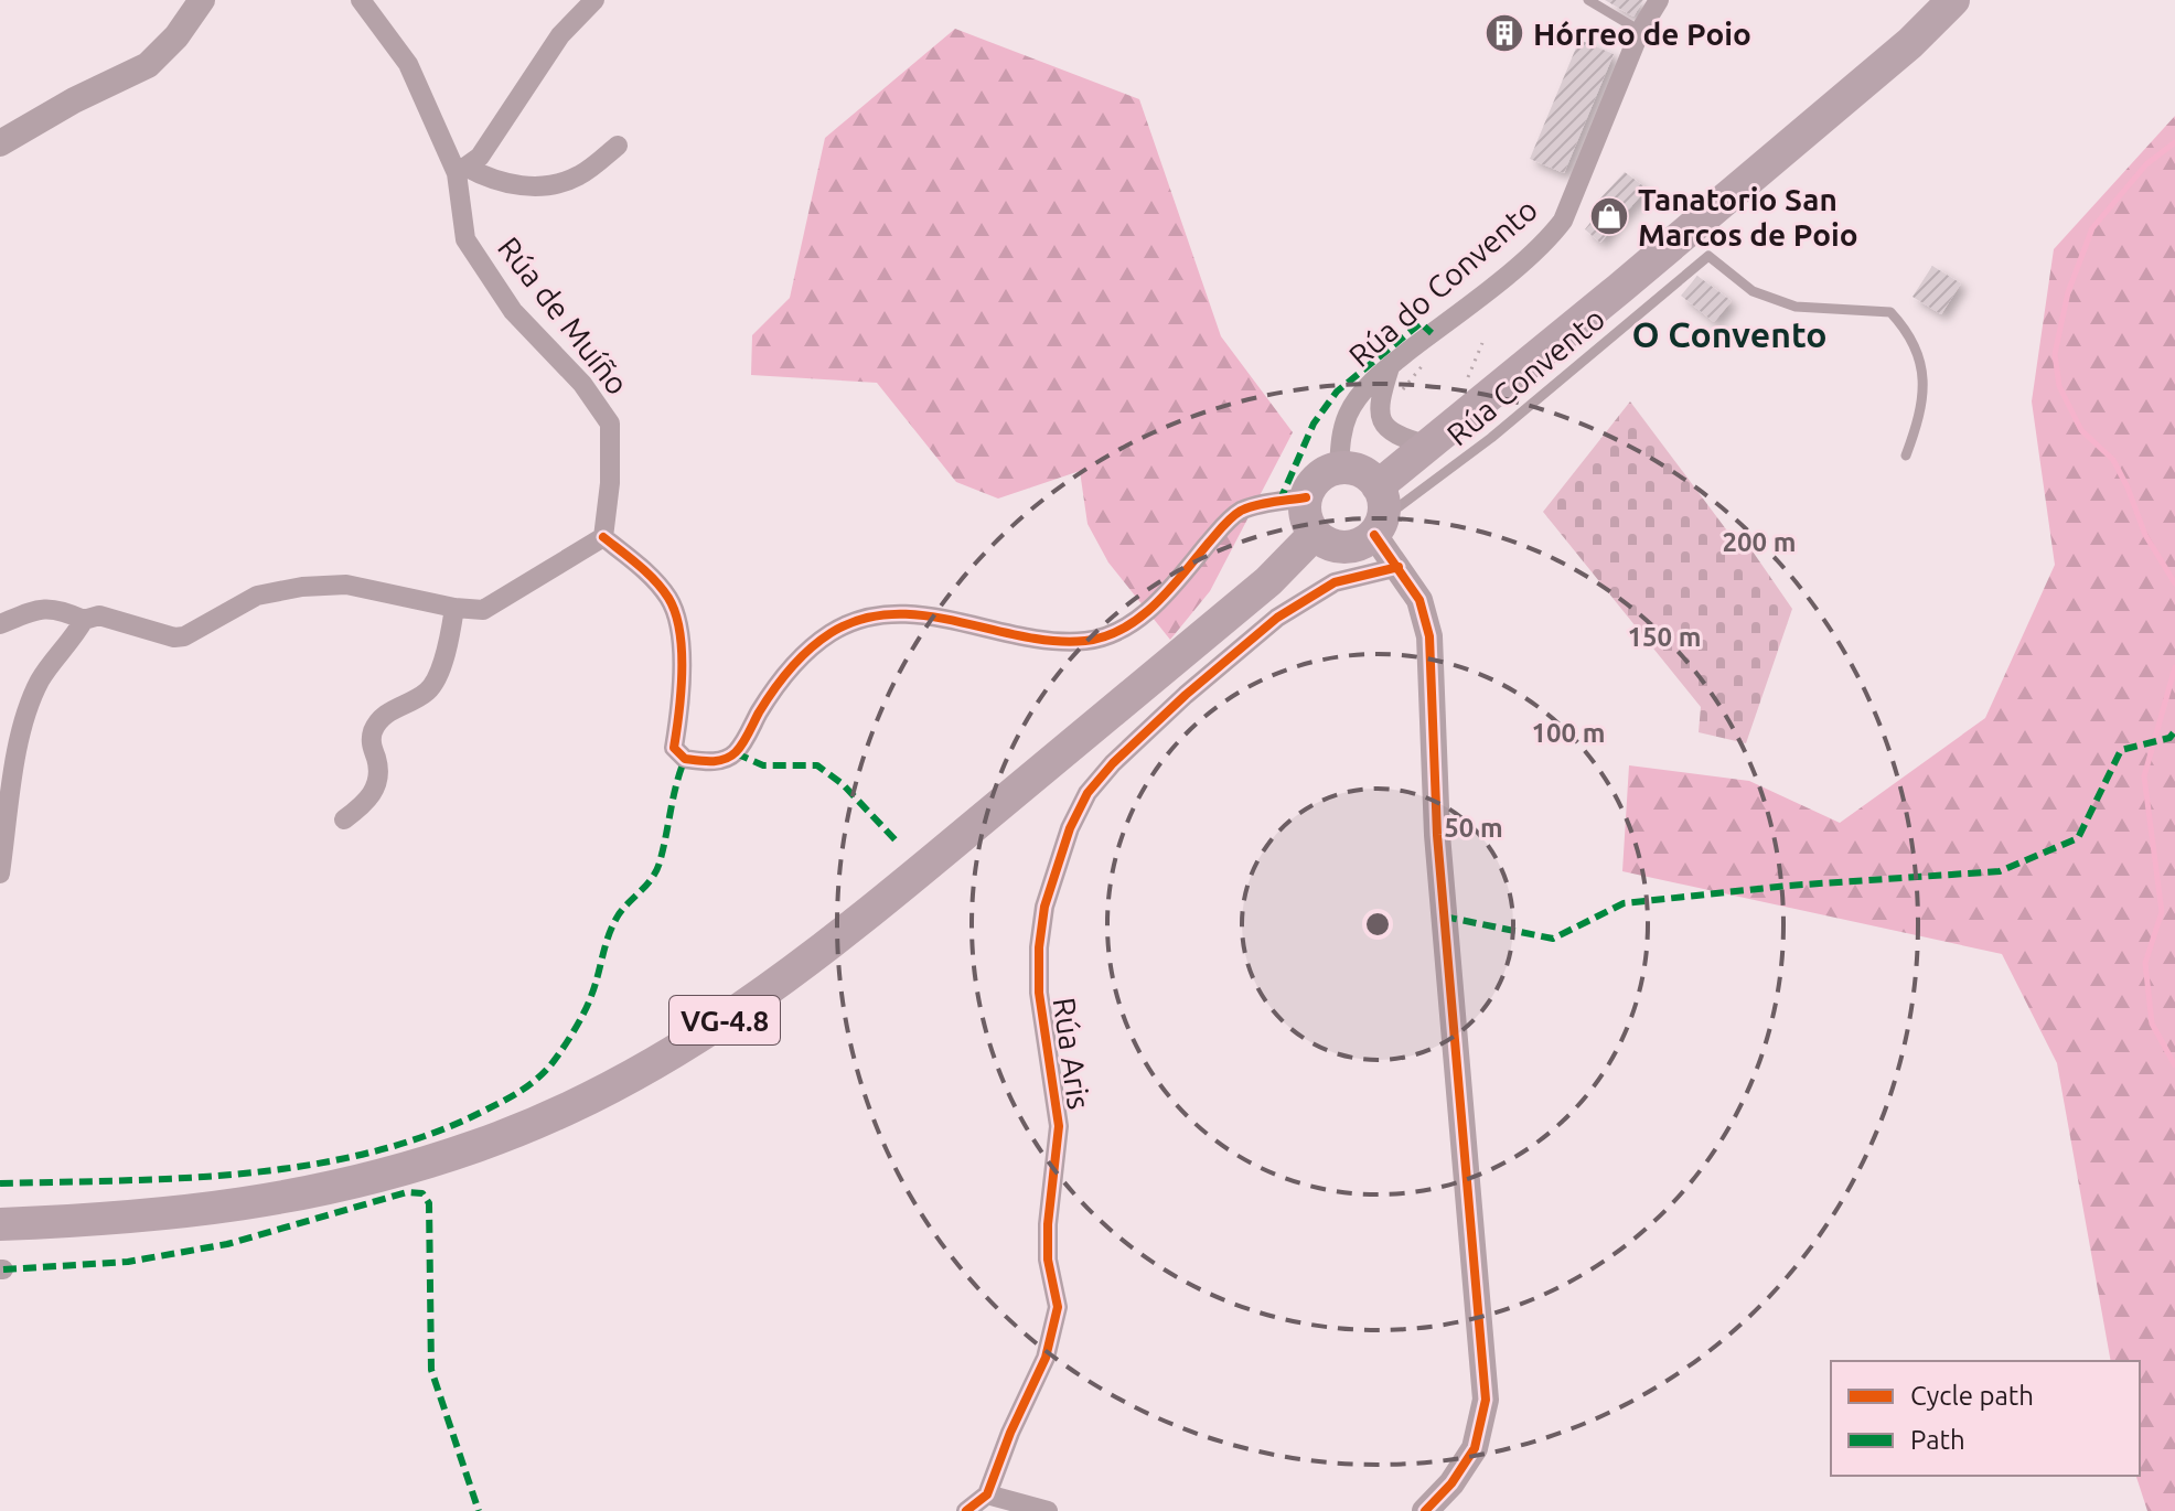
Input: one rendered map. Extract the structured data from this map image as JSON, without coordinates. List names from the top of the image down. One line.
{"streets":{"highway":["VG-4.8"],"street":["Rúa do Convento","Rúa de Muíño","Rúa Aris"],"lane":["Rúa Convento"]},"crossings":[["Rúa do Convento","Rúa Convento"],["Rúa do Convento","VG-4.8"],["Rúa Convento","VG-4.8"]],"districts":["O Convento"],"places":{"building":["Hórreo de Poio"],"shop":["Tanatorio San Marcos de Poio"]},"legend":["Cycle path","Path"],"rings":["200 m","150 m","100 m","50 m"]}
